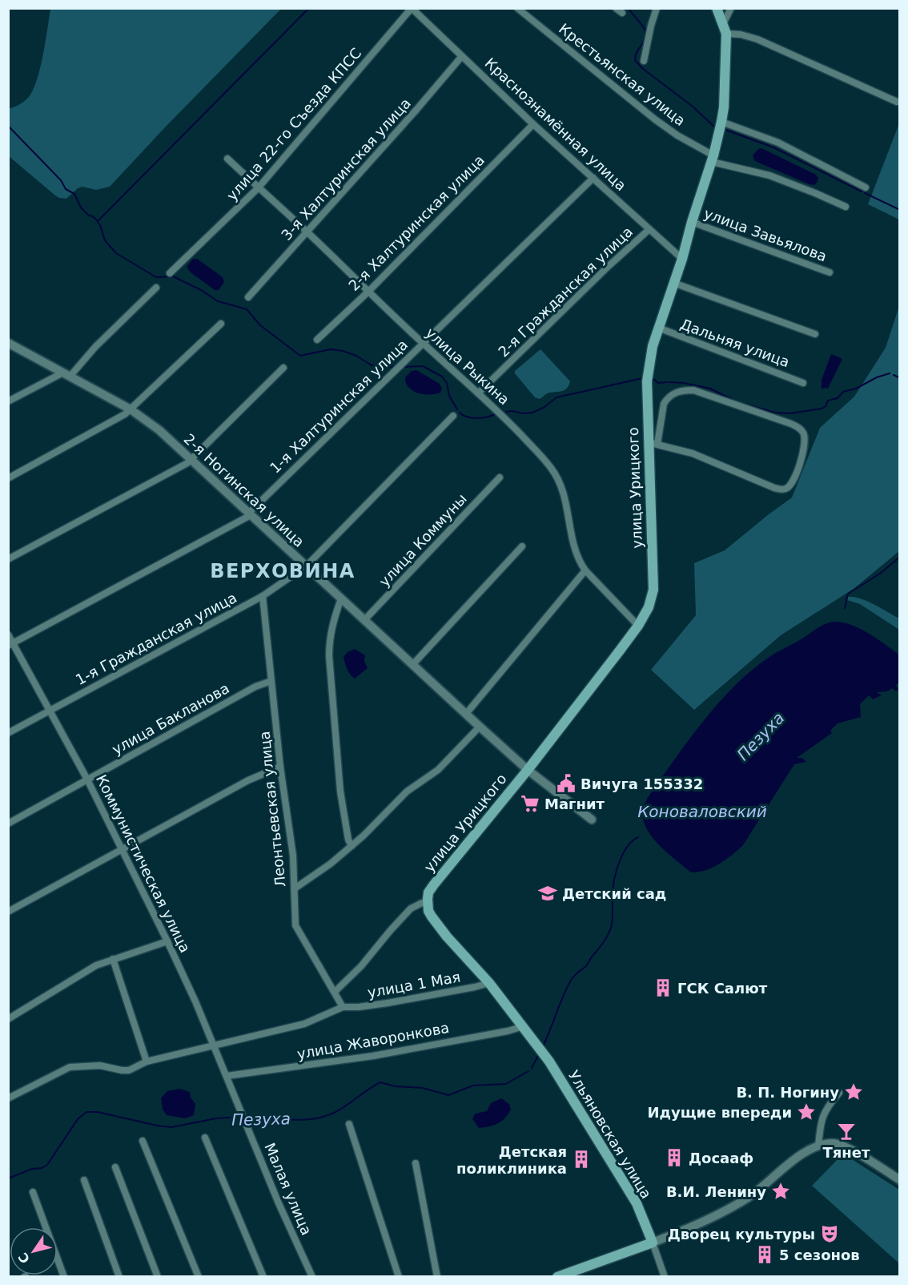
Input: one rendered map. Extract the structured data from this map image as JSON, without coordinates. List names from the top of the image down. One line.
{"streets":{"main road":["улица Урицкого","Ульяновская улица"],"street":["Крестьянская улица","улица 22-го Съезда КПСС","Краснознамённая улица","3-я Халтуринская улица","2-я Халтуринская улица","улица Завьялова","2-я Гражданская улица","Дальняя улица","улица Рыкина","1-я Халтуринская улица","2-я Ногинская улица","улица Коммуны","1-я Гражданская улица","улица Бакланова","Леонтьевская улица","Коммунистическая улица","улица 1 Мая","улица Жаворонкова","Малая улица"]},"crossings":[["Крестьянская улица","улица Урицкого"],["улица 22-го Съезда КПСС","Краснознамённая улица"],["улица 22-го Съезда КПСС","улица Рыкина"],["Краснознамённая улица","3-я Халтуринская улица"],["Краснознамённая улица","2-я Халтуринская улица"],["Краснознамённая улица","2-я Гражданская улица"],["Краснознамённая улица","1-я Халтуринская улица"],["Краснознамённая улица","улица Урицкого"],["3-я Халтуринская улица","улица Рыкина"],["2-я Халтуринская улица","улица Рыкина"],["улица Завьялова","улица Урицкого"],["2-я Гражданская улица","улица Рыкина"],["Дальняя улица","улица Урицкого"],["улица Рыкина","1-я Халтуринская улица"],["улица Рыкина","улица Урицкого"],["1-я Халтуринская улица","2-я Ногинская улица"],["1-я Халтуринская улица","Коммунистическая улица"],["улица Урицкого","2-я Ногинская улица"],["улица Урицкого","Ульяновская улица"],["2-я Ногинская улица","улица Коммуны"],["2-я Ногинская улица","1-я Гражданская улица"],["1-я Гражданская улица","Леонтьевская улица"],["1-я Гражданская улица","Коммунистическая улица"],["улица Бакланова","Леонтьевская улица"],["улица Бакланова","Коммунистическая улица"],["Леонтьевская улица","улица 1 Мая"],["Коммунистическая улица","улица Жаворонкова"],["Коммунистическая улица","Малая улица"],["улица 1 Мая","Ульяновская улица"],["улица Жаворонкова","Ульяновская улица"]],"districts":["ВЕРХОВИНА"],"water":["Пезуха","Коноваловский"],"places":{"public building":["Вичуга 155332"],"supermarket":["Магнит"],"school or university":["Детский сад"],"building":["ГСК Салют","Досааф","Детская поликлиника","5 сезонов"],"place":["В. П. Ногину","Идущие впереди","В.И. Ленину"],"bar":["Тянет"],"theatre":["Дворец культуры"]},"north":"bottom left"}
